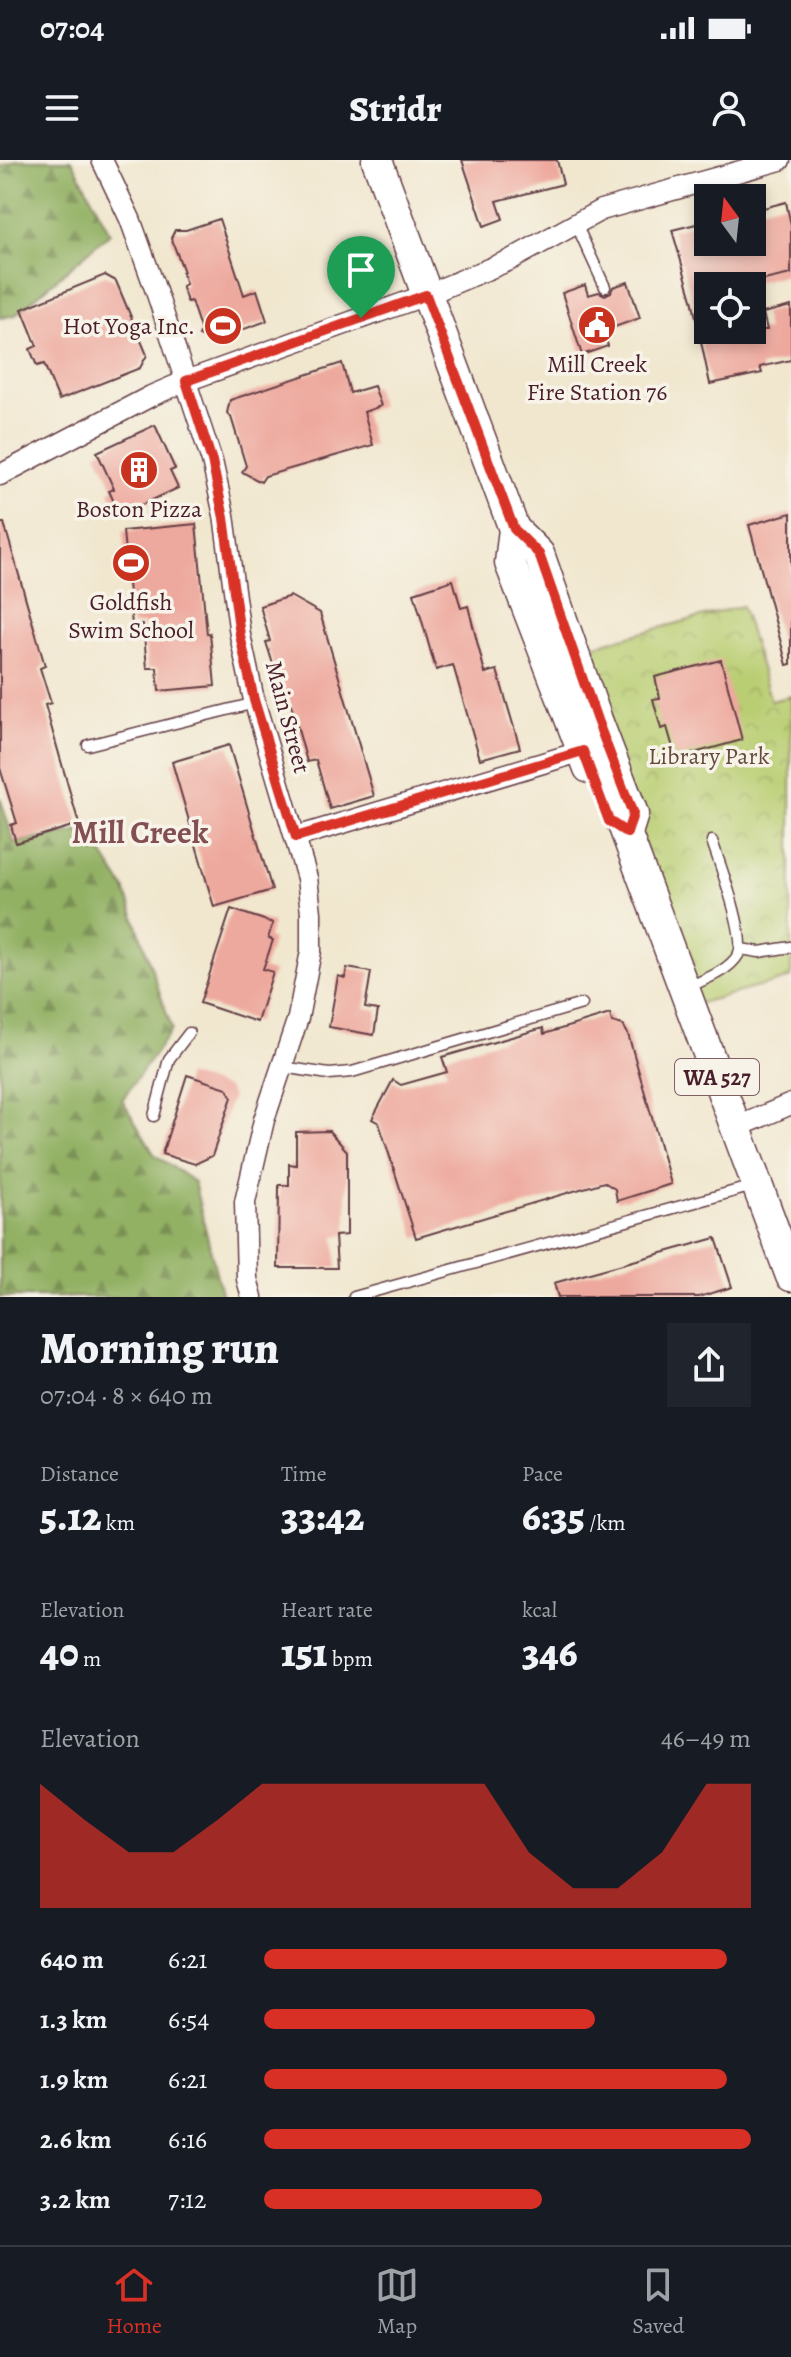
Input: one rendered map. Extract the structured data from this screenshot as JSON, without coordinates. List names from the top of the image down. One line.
{"streets":{"main road":["WA 527"],"street":["Main Street"]},"districts":["Mill Creek"],"parks":["Library Park"],"places":{"public building":["Mill Creek Fire Station 76"],"sports":["Hot Yoga Inc.","Goldfish Swim School"],"building":["Boston Pizza"]},"north":"top","page":{"status":"07:04","header":"Stridr","heading":["Morning run","07:04 · 8 × 640 m"],"stats":[["Distance","5.12 km"],["Time","33:42"],["Pace","6:35 /km"],["Elevation","40 m"],["Heart rate","151 bpm"],["kcal","346"]],"chart":["Elevation","46–49 m"],"list":[{"name":"640 m","note":"6:21"},{"name":"1.3 km","note":"6:54"},{"name":"1.9 km","note":"6:21"},{"name":"2.6 km","note":"6:16"},{"name":"3.2 km","note":"7:12"}],"tabs":["Home","Map","Saved"]}}
